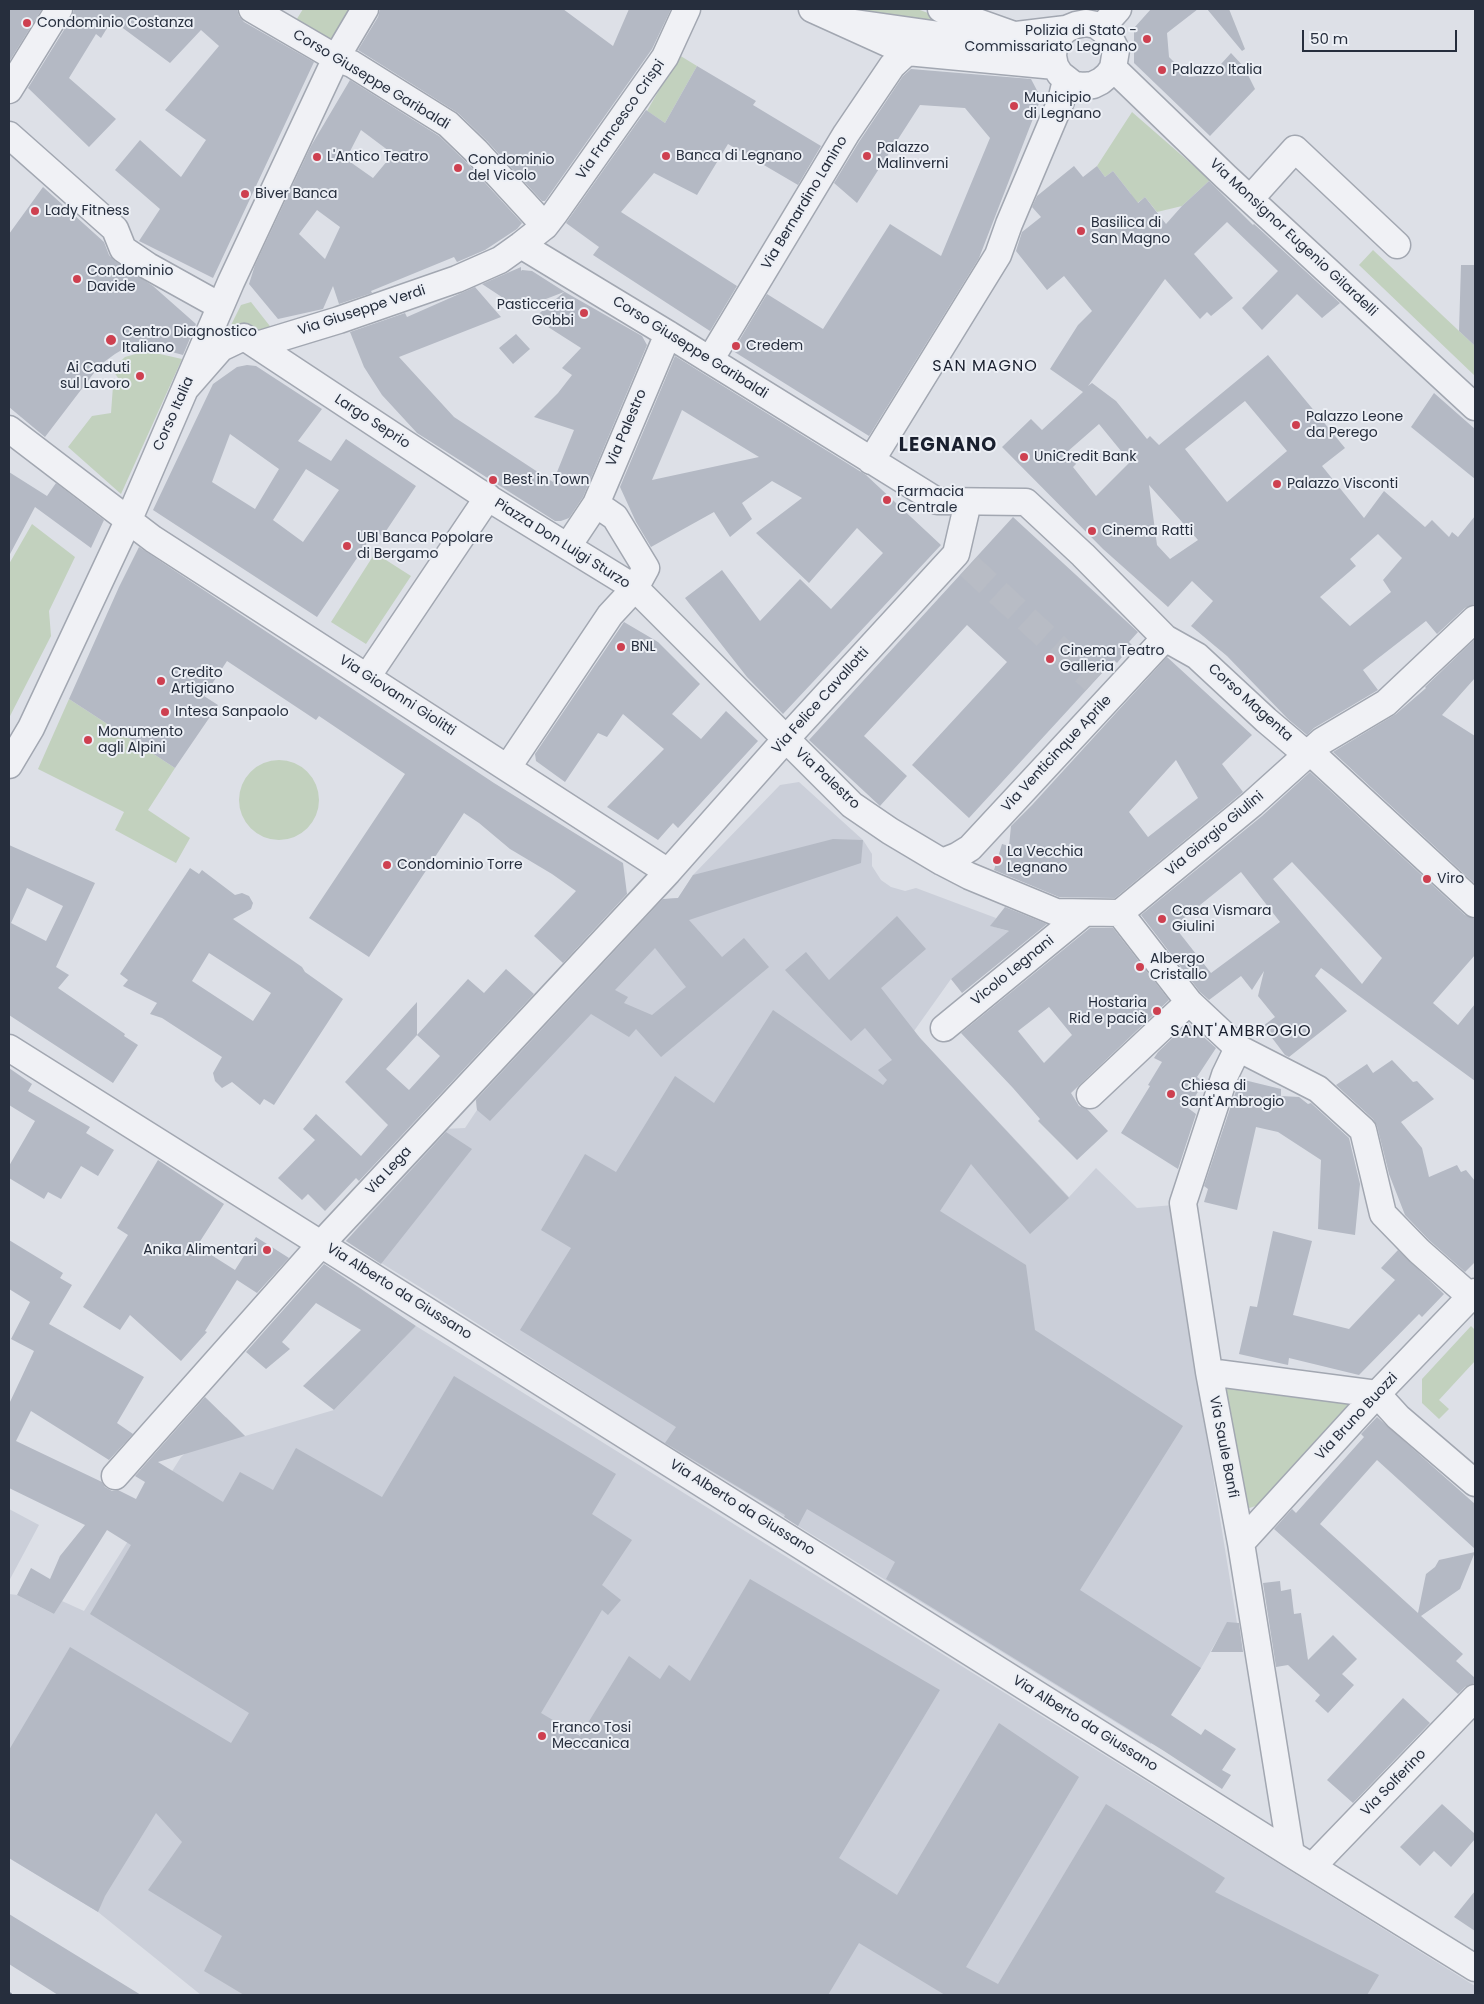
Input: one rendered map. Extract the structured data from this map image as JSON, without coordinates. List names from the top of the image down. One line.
{"streets":{"street":["Corso Giuseppe Garibaldi","Via Francesco Crispi","Via Bernardino Lanino","Via Monsignor Eugenio Gilardelli","Via Giuseppe Verdi","Corso Italia","Largo Seprio","Via Palestro","Piazza Don Luigi Sturzo","Via Giovanni Giolitti","Via Felice Cavallotti","Corso Magenta","Via Venticinque Aprile","Via Giorgio Giulini","Vicolo Legnani","Via Lega","Via Alberto da Giussano","Via Bruno Buozzi","Via Saule Banfi","Via Solferino"]},"crossings":[["Corso Giuseppe Garibaldi","Via Francesco Crispi"],["Corso Giuseppe Garibaldi","Via Bernardino Lanino"],["Corso Giuseppe Garibaldi","Via Giuseppe Verdi"],["Corso Giuseppe Garibaldi","Corso Italia"],["Corso Giuseppe Garibaldi","Via Palestro"],["Corso Giuseppe Garibaldi","Via Felice Cavallotti"],["Corso Giuseppe Garibaldi","Corso Magenta"],["Via Francesco Crispi","Via Giuseppe Verdi"],["Via Giuseppe Verdi","Corso Italia"],["Via Giuseppe Verdi","Largo Seprio"],["Corso Italia","Via Giovanni Giolitti"],["Largo Seprio","Piazza Don Luigi Sturzo"],["Via Palestro","Piazza Don Luigi Sturzo"],["Via Palestro","Via Felice Cavallotti"],["Via Palestro","Via Venticinque Aprile"],["Via Palestro","Via Giorgio Giulini"],["Via Palestro","Vicolo Legnani"],["Piazza Don Luigi Sturzo","Via Giovanni Giolitti"],["Via Giovanni Giolitti","Via Felice Cavallotti"],["Via Giovanni Giolitti","Via Lega"],["Via Felice Cavallotti","Via Lega"],["Corso Magenta","Via Venticinque Aprile"],["Corso Magenta","Via Giorgio Giulini"],["Via Lega","Via Alberto da Giussano"],["Via Alberto da Giussano","Via Saule Banfi"],["Via Alberto da Giussano","Via Solferino"],["Via Bruno Buozzi","Via Saule Banfi"],["Via Saule Banfi","Via Solferino"]],"districts":["SAN MAGNO","LEGNANO","SANT'AMBROGIO"],"places":["Condominio Costanza","Polizia di Stato - Commissariato Legnano","Palazzo Italia","Municipio di Legnano","Banca di Legnano","Palazzo Malinverni","L'Antico Teatro","Condominio del Vicolo","Biver Banca","Lady Fitness","Basilica di San Magno","Condominio Davide","Pasticceria Gobbi","Centro Diagnostico Italiano","Credem","Ai Caduti sul Lavoro","Palazzo Leone da Perego","UniCredit Bank","Best in Town","Palazzo Visconti","Farmacia Centrale","Cinema Ratti","UBI Banca Popolare di Bergamo","BNL","Cinema Teatro Galleria","Credito Artigiano","Intesa Sanpaolo","Monumento agli Alpini","La Vecchia Legnano","Condominio Torre","Viro","Casa Vismara Giulini","Albergo Cristallo","Hostaria Rid e pacià","Chiesa di Sant'Ambrogio","Anika Alimentari","Franco Tosi Meccanica"],"scale_bar":"50 m"}
